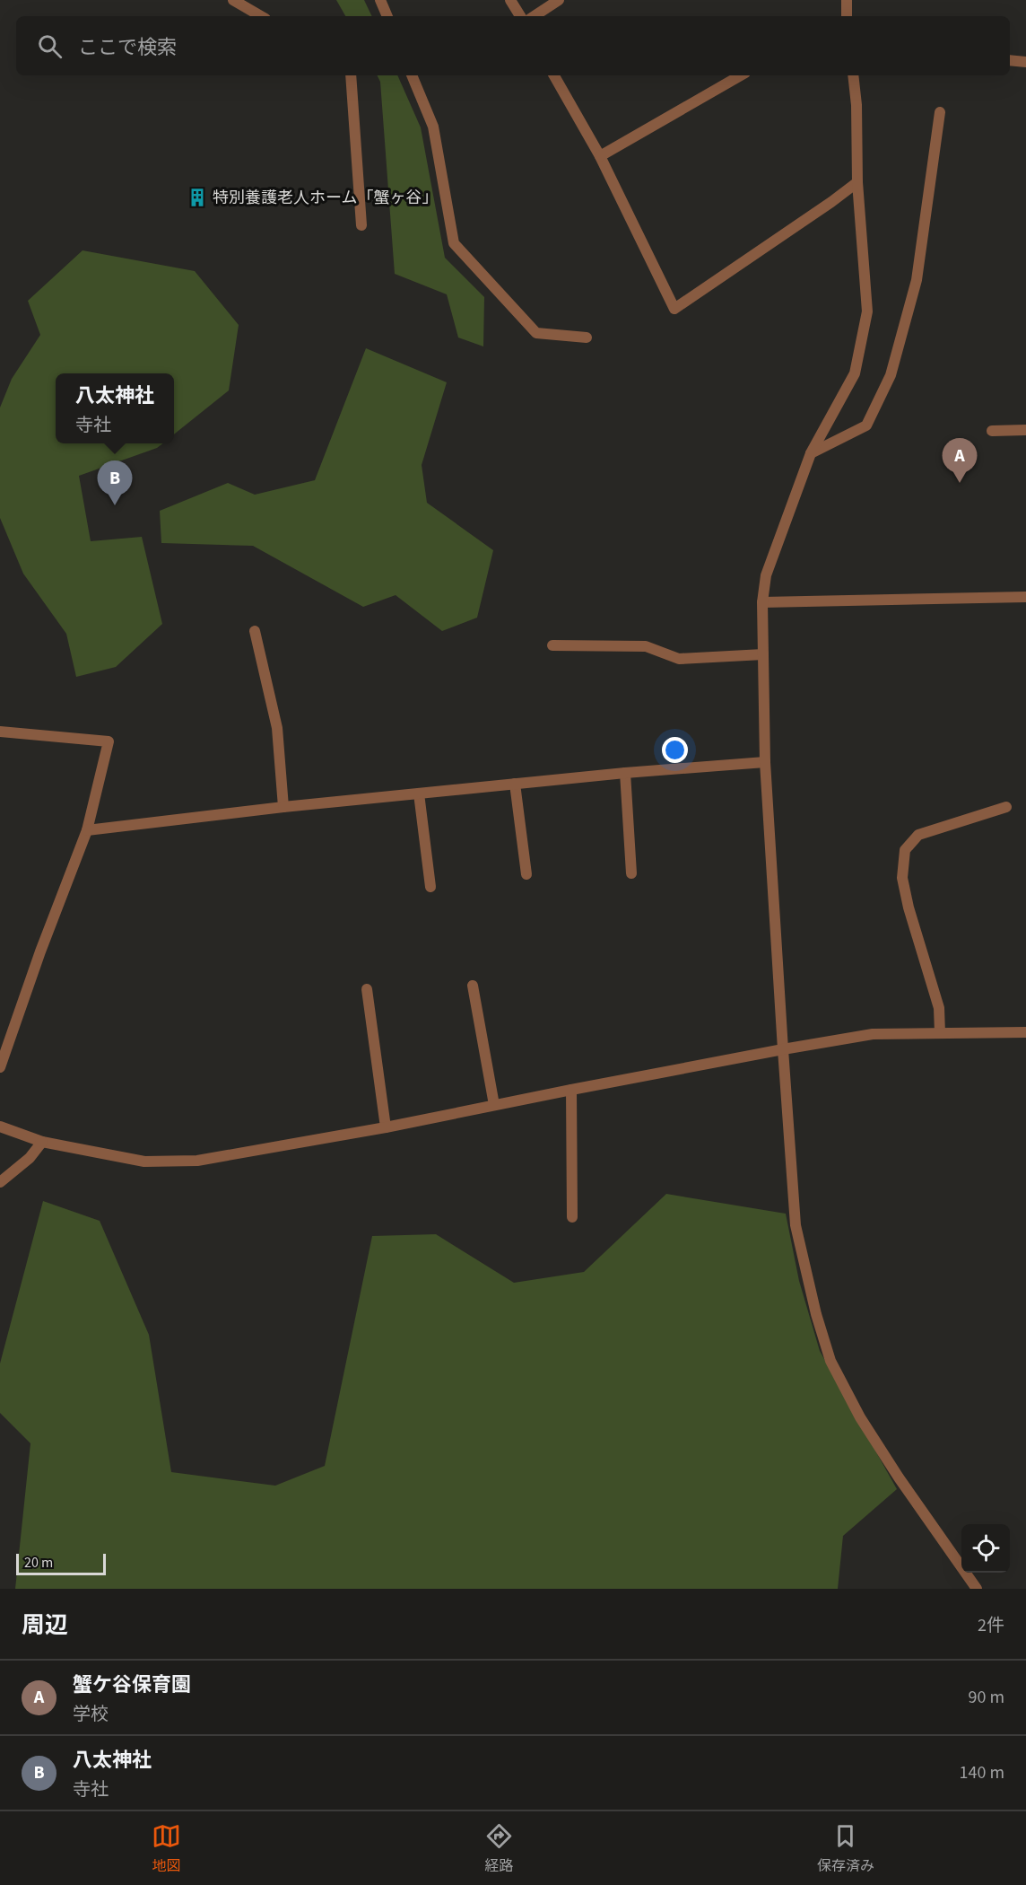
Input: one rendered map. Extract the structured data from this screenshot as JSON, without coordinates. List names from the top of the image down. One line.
{"places":{"building":["特別養護老人ホーム「蟹ヶ谷」"]},"scale_bar":"20 m","page":{"search":"ここで検索","popup":["八太神社","寺社"],"pins":["A","B"],"scale":"20 m","heading":["周辺","2件"],"list":[{"mark":"A","name":"蟹ケ谷保育園","note":"学校","value":"90 m"},{"mark":"B","name":"八太神社","note":"寺社","value":"140 m"}],"nav":["地図","経路","保存済み"]}}
